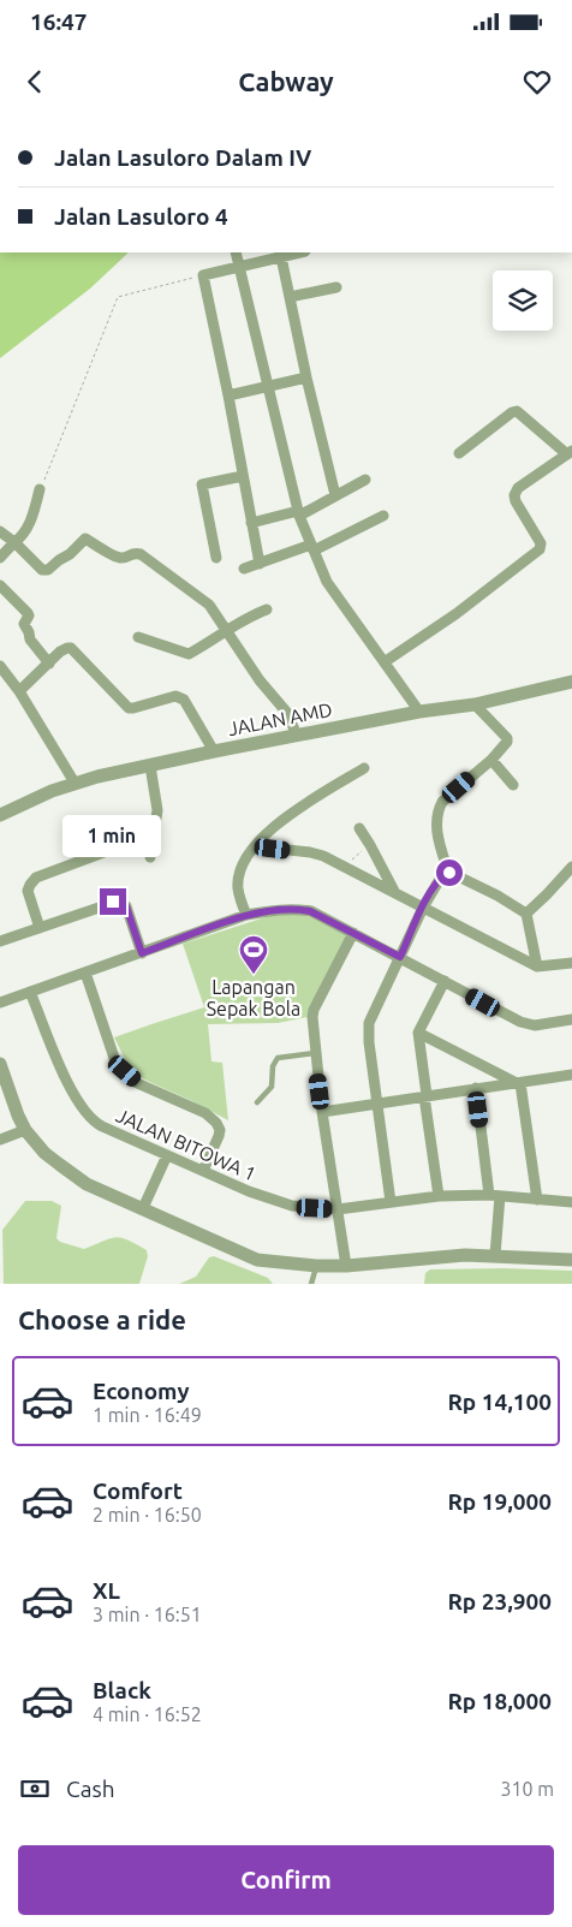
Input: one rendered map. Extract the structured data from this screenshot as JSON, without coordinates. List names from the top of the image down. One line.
{"streets":{"street":["JALAN AMD","JALAN BITOWA 1"]},"places":{"sports":["Lapangan Sepak Bola"]},"page":{"status":"16:47","header":"Cabway","banner":["Jalan Lasuloro Dalam IV","Jalan Lasuloro 4"],"bubble":"1 min","heading":"Choose a ride","list":[{"name":"Economy","note":"1 min · 16:49","value":"Rp 14,100"},{"name":"Comfort","note":"2 min · 16:50","value":"Rp 19,000"},{"name":"XL","note":"3 min · 16:51","value":"Rp 23,900"},{"name":"Black","note":"4 min · 16:52","value":"Rp 18,000"}],"pay":["Cash","310 m"],"buttons":"Confirm"}}
